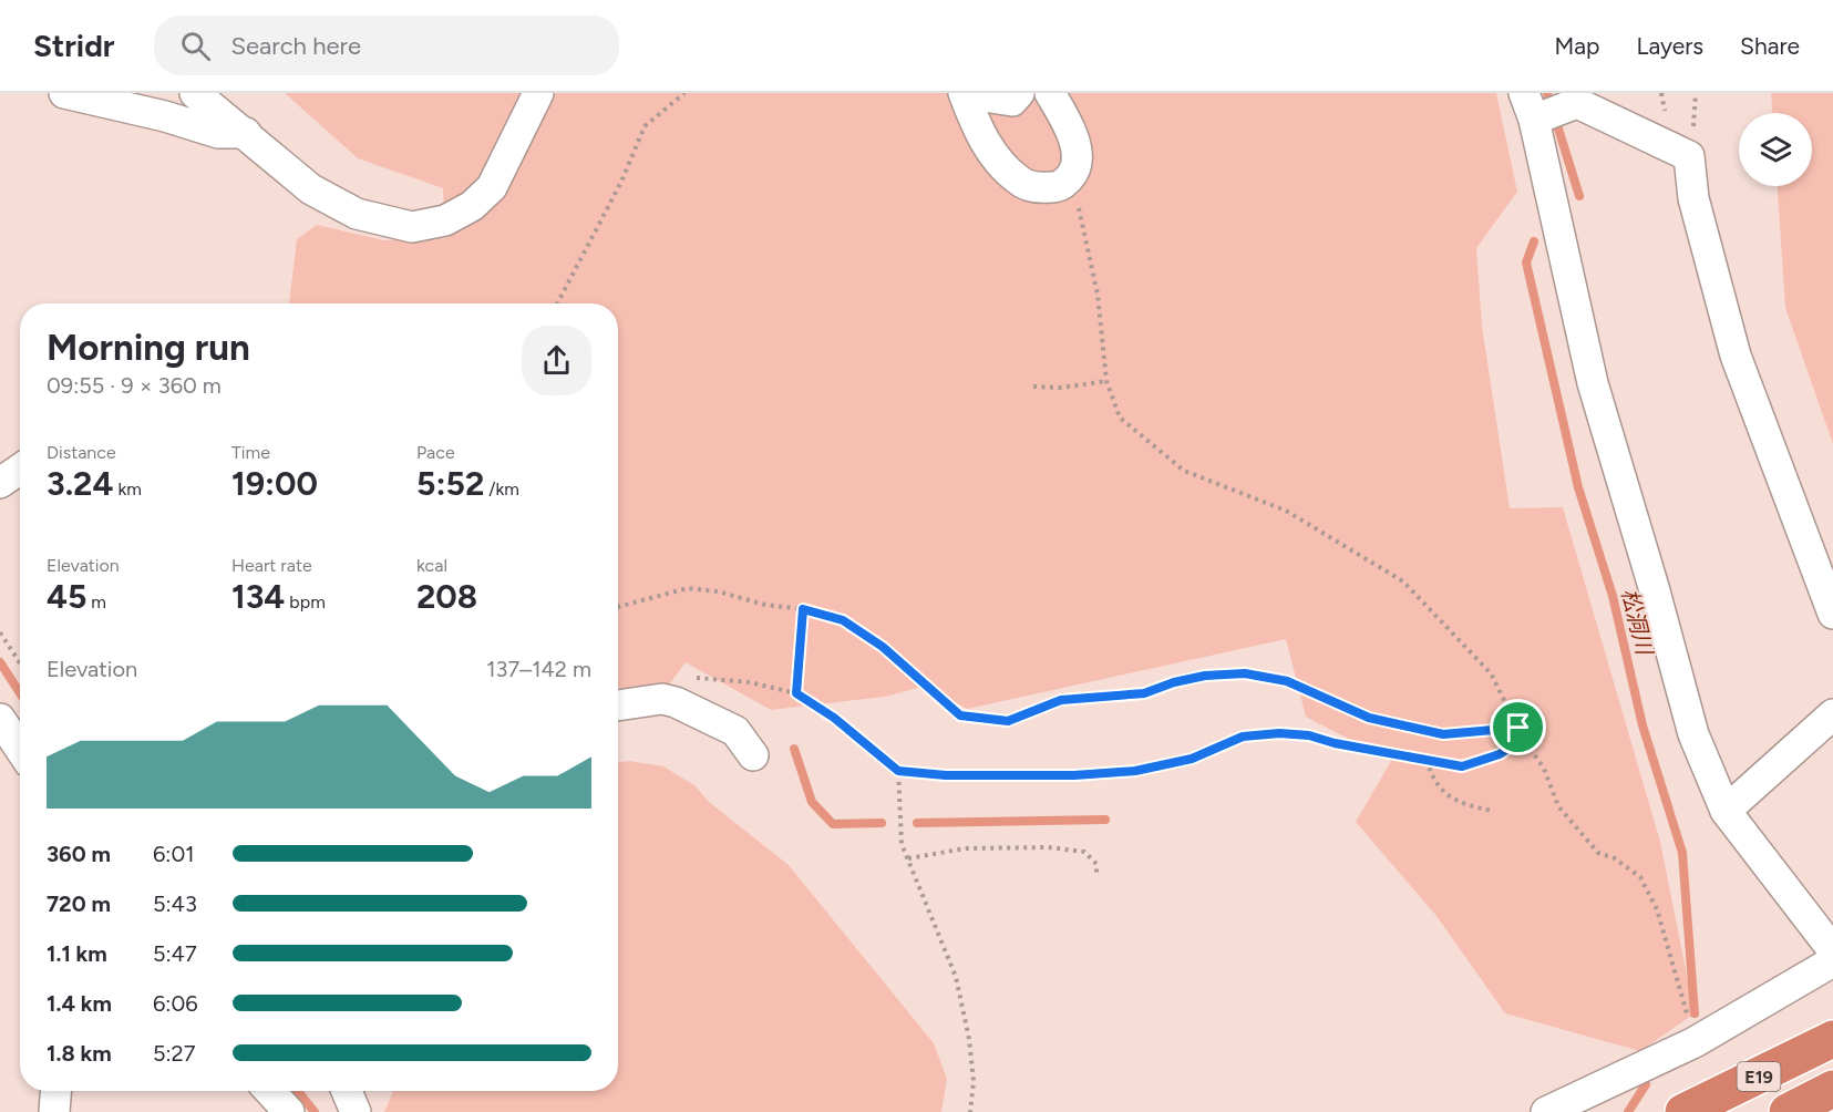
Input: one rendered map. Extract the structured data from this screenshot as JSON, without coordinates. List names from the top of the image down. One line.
{"streets":{"highway":["E19"]},"water":["松洞川"],"page":{"header":"Stridr","search":"Search here","nav":["Map","Layers","Share"],"heading":["Morning run","09:55 · 9 × 360 m"],"stats":[["Distance","3.24 km"],["Time","19:00"],["Pace","5:52 /km"],["Elevation","45 m"],["Heart rate","134 bpm"],["kcal","208"]],"chart":["Elevation","137–142 m"],"list":[{"name":"360 m","note":"6:01"},{"name":"720 m","note":"5:43"},{"name":"1.1 km","note":"5:47"},{"name":"1.4 km","note":"6:06"},{"name":"1.8 km","note":"5:27"}]}}
